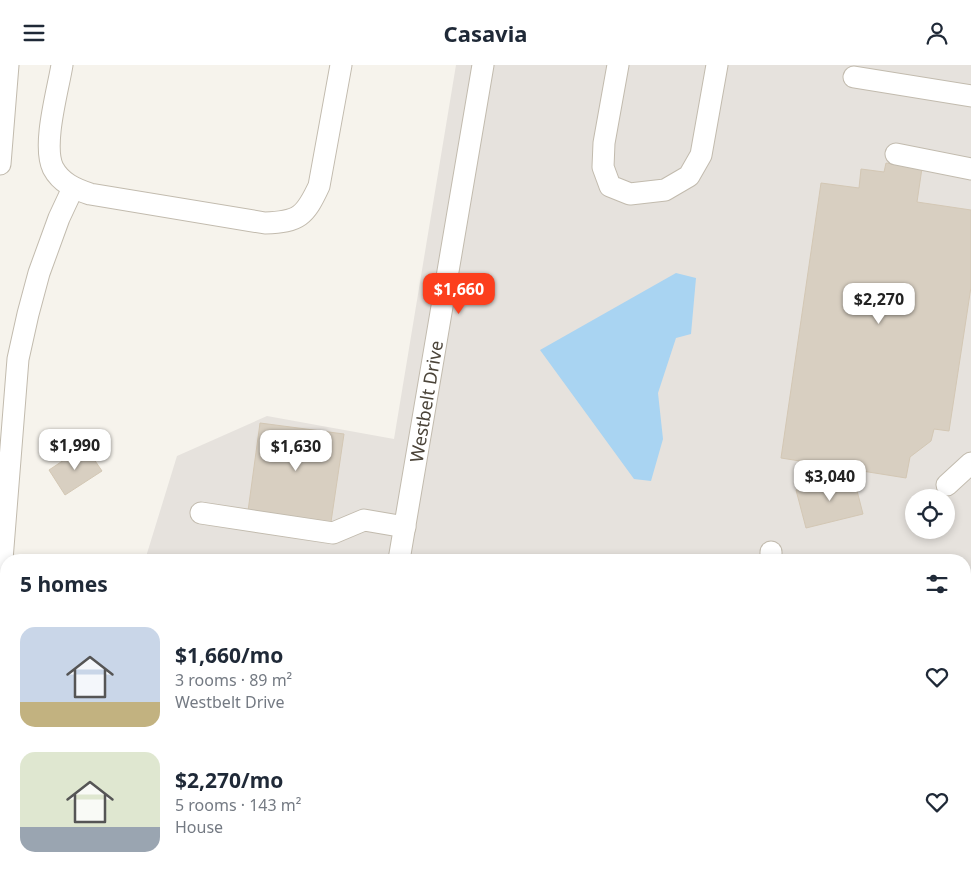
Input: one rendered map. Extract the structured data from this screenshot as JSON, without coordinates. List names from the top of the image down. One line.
{"streets":{"street":["Westbelt Drive"]},"page":{"header":"Casavia","price":["$1,660","$2,270","$1,990","$1,630","$3,040"],"heading":"5 homes","list":[{"name":"$1,660/mo","note":"3 rooms · 89 m² · Westbelt Drive"},{"name":"$2,270/mo","note":"5 rooms · 143 m² · House"}]}}
